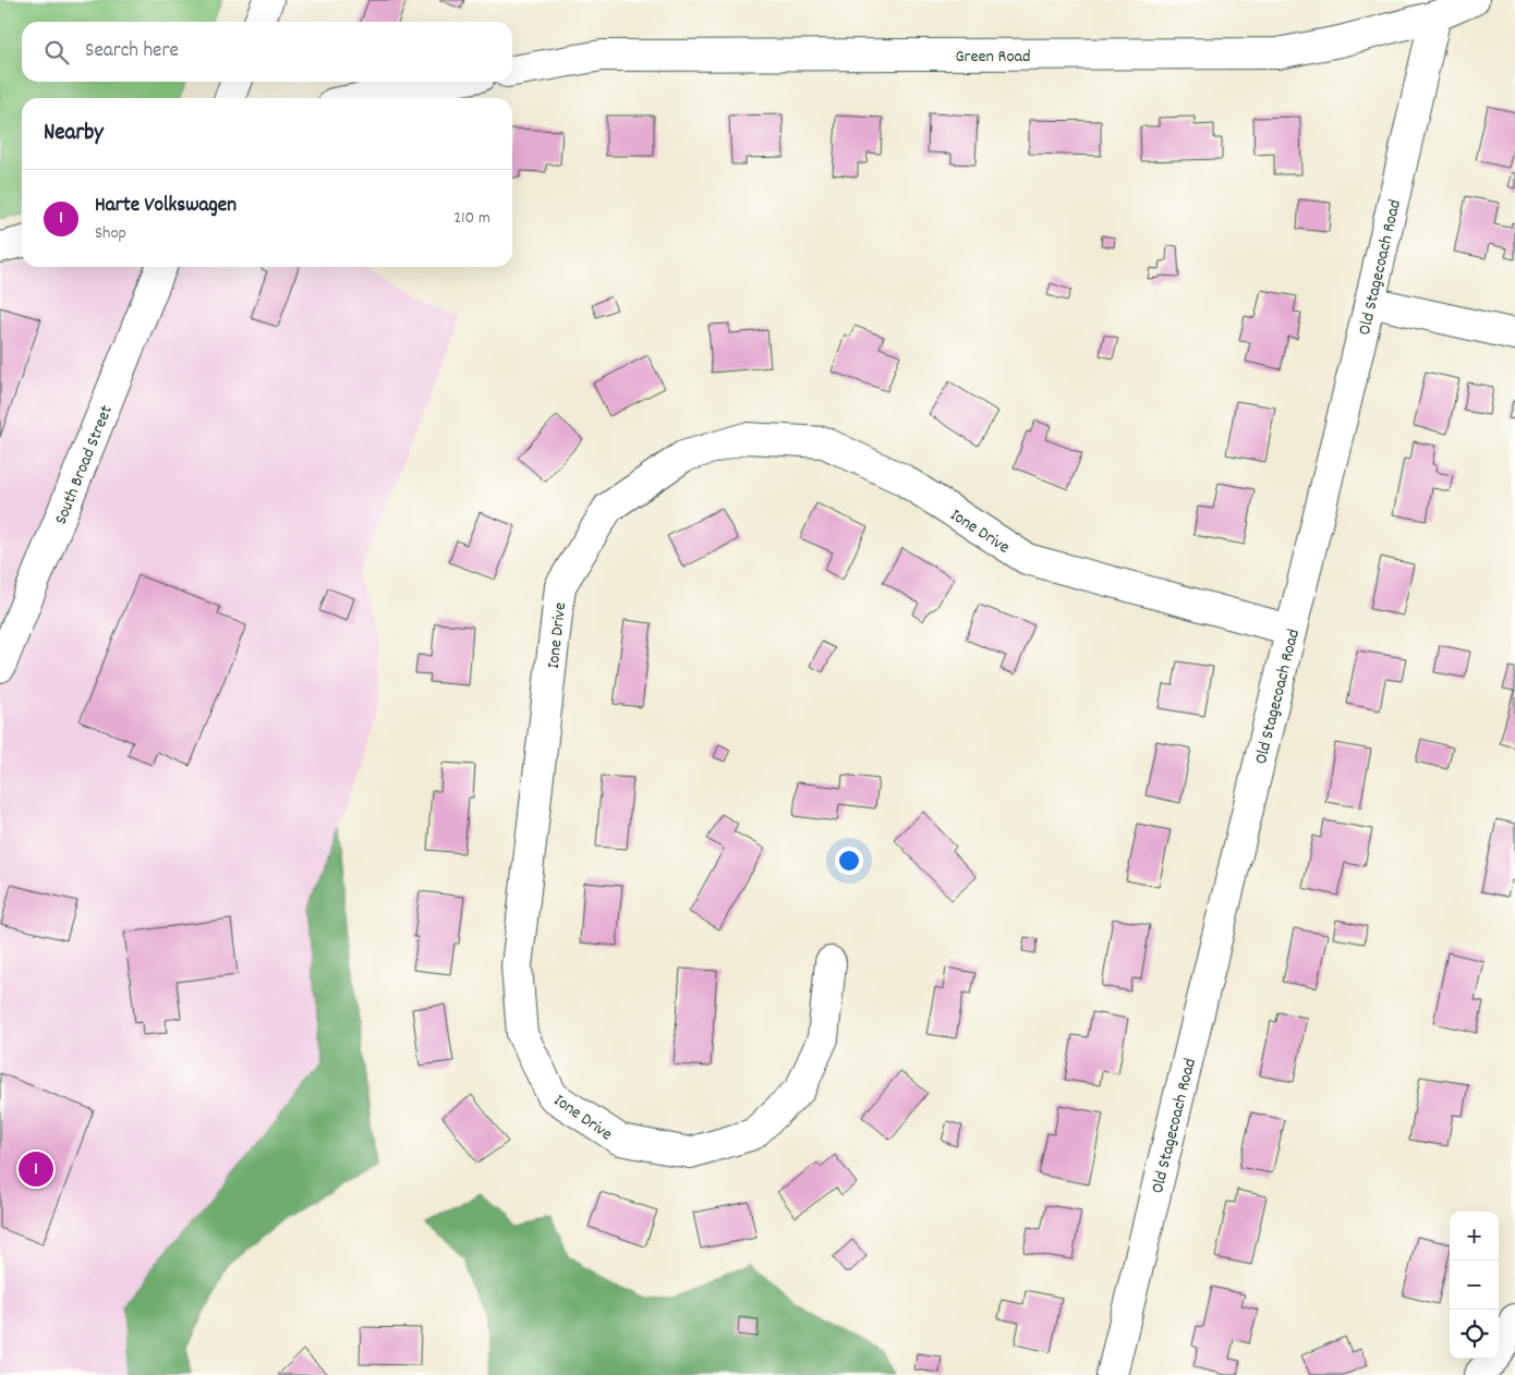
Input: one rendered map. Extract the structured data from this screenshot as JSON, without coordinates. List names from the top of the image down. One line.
{"streets":{"street":["Green Road","Old Stagecoach Road","South Broad Street","Ione Drive"]},"crossings":[["Green Road","Old Stagecoach Road"],["Old Stagecoach Road","Ione Drive"]],"page":{"search":"Search here","heading":"Nearby","list":[{"mark":"1","name":"Harte Volkswagen","note":"Shop","value":"210 m"}],"pins":"1","map_buttons":["+","−"]}}
